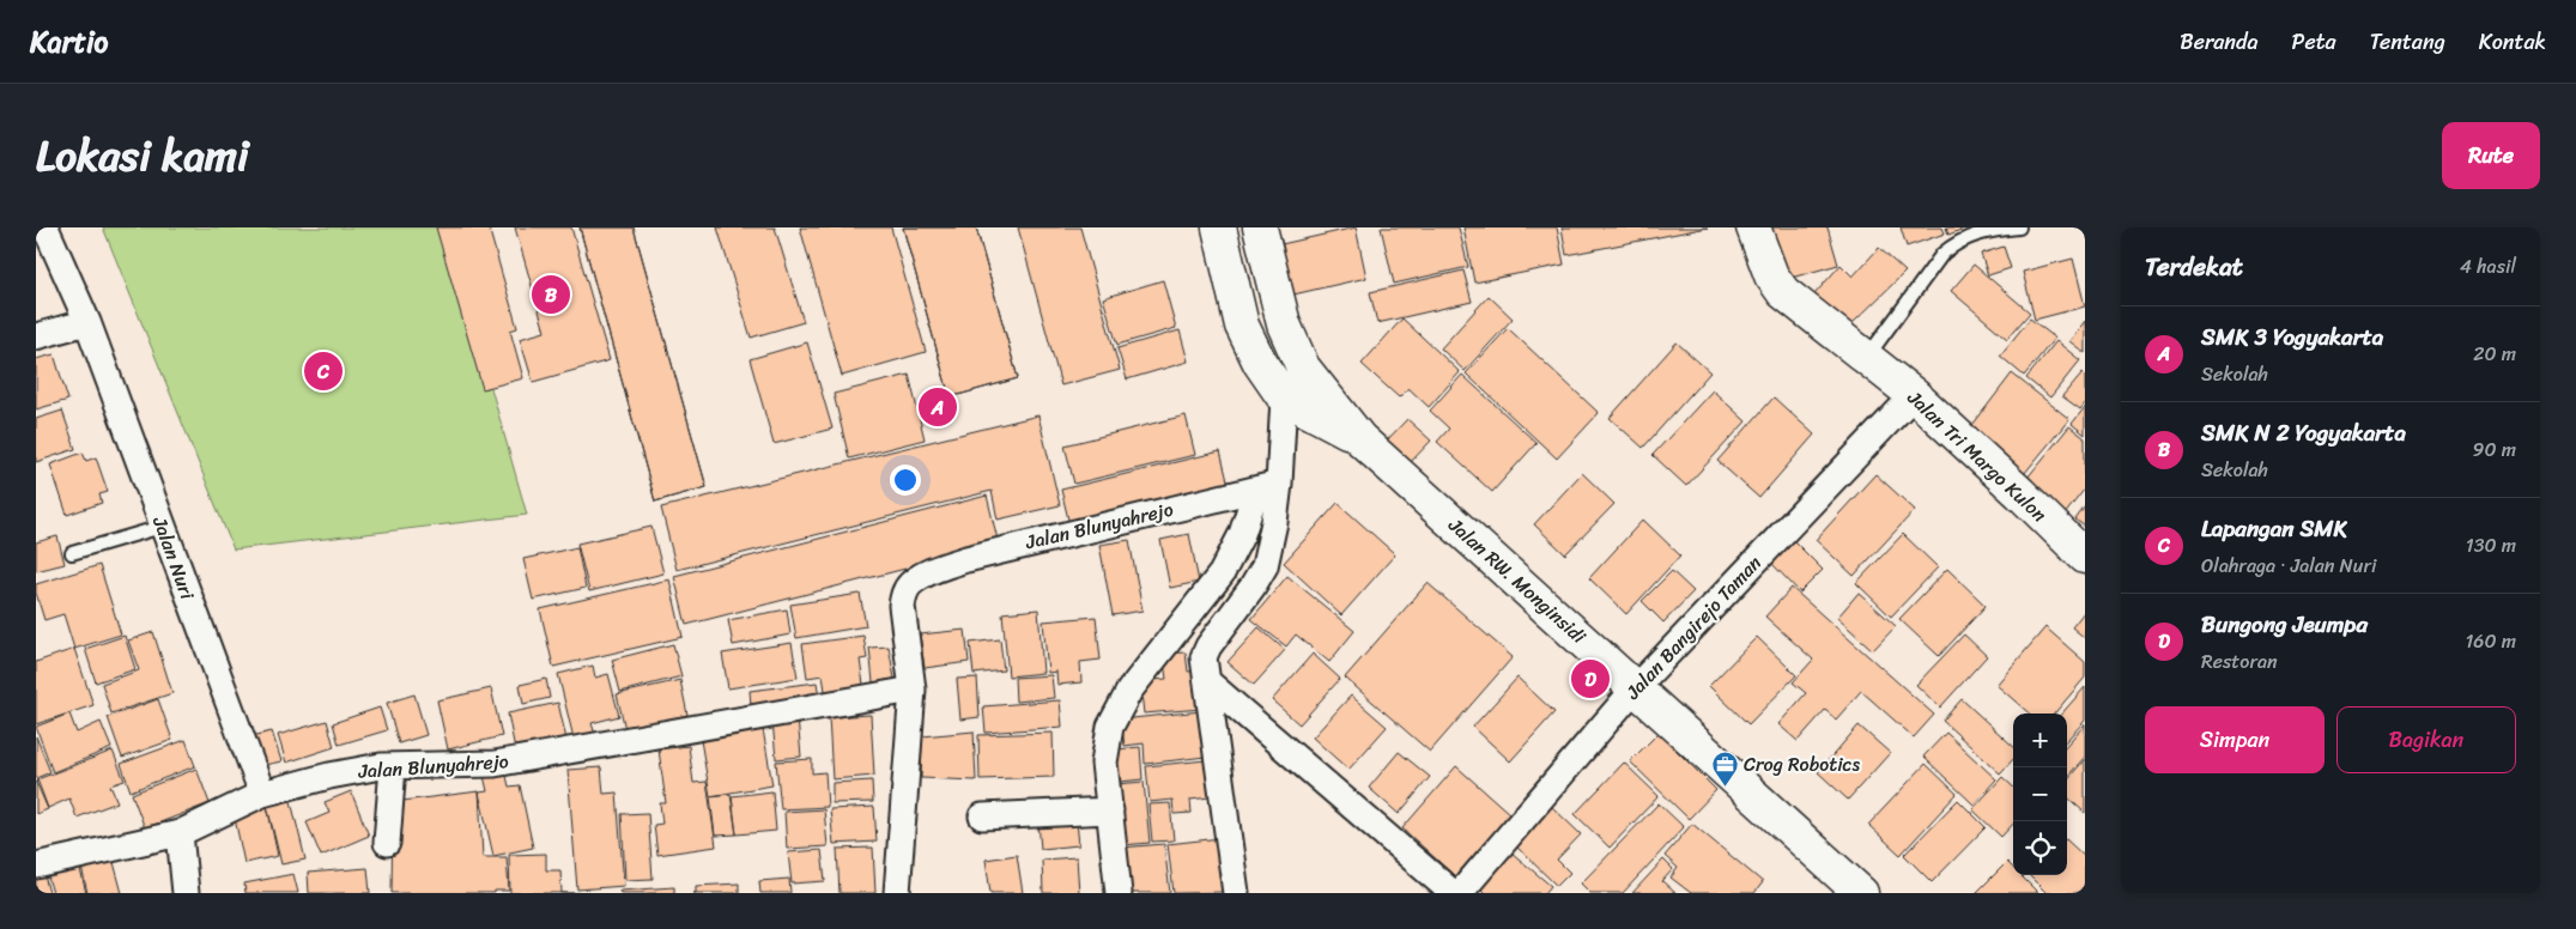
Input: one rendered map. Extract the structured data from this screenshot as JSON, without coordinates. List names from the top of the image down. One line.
{"streets":{"main road":["Jalan Tri Margo Kulon","Jalan RW. Monginsidi"],"street":["Jalan Blunyahrejo","Jalan Nuri","Jalan Bangirejo Taman"]},"crossings":[["Jalan Tri Margo Kulon","Jalan Bangirejo Taman"],["Jalan Blunyahrejo","Jalan Nuri"],["Jalan RW. Monginsidi","Jalan Bangirejo Taman"]],"places":{"office":["Crog Robotics"]},"page":{"header":"Kartio","nav":["Beranda","Peta","Tentang","Kontak"],"title":"Lokasi kami","buttons":["Rute",["Simpan","Bagikan"]],"heading":["Terdekat","4 hasil"],"pins":["B","C","A","D"],"list":[{"mark":"A","name":"SMK 3 Yogyakarta","note":"Sekolah","value":"20 m"},{"mark":"B","name":"SMK N 2 Yogyakarta","note":"Sekolah","value":"90 m"},{"mark":"C","name":"Lapangan SMK","note":"Olahraga · Jalan Nuri","value":"130 m"},{"mark":"D","name":"Bungong Jeumpa","note":"Restoran","value":"160 m"}],"map_buttons":["+","−"]}}
